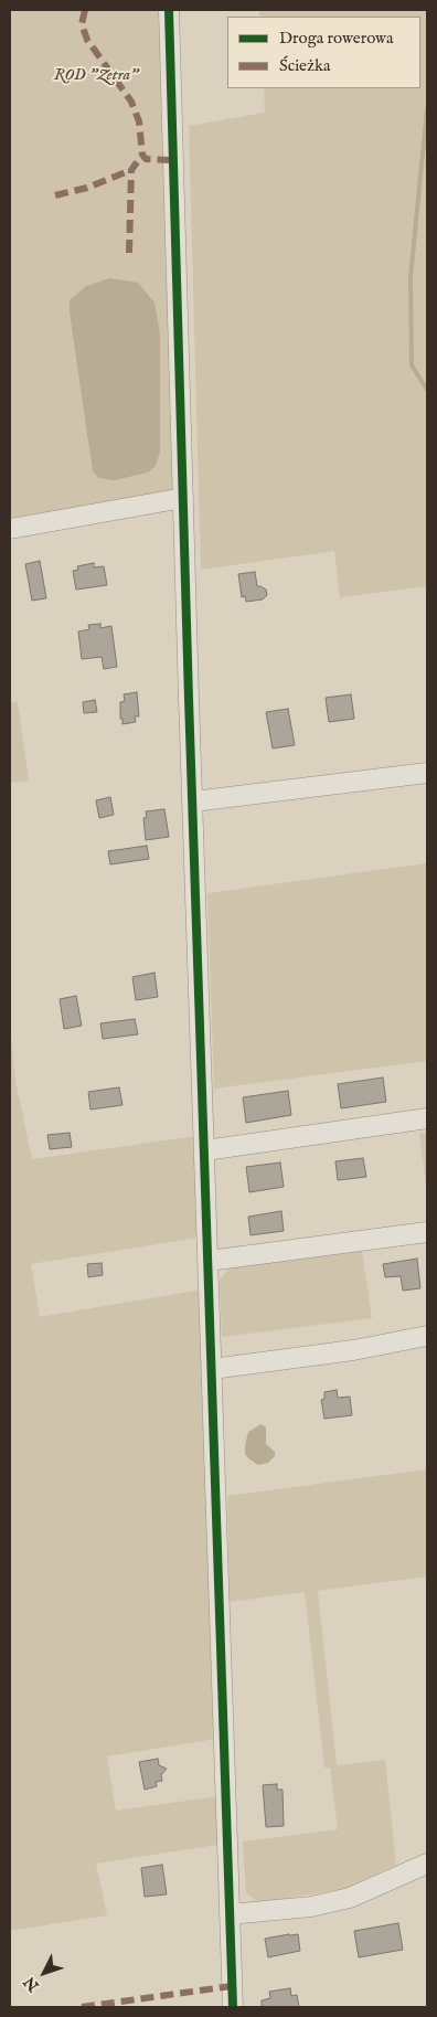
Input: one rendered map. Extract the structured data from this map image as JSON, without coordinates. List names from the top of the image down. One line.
{"parks":["ROD \"Zetra\""],"legend":["Droga rowerowa","Ścieżka"],"north":"bottom left"}
